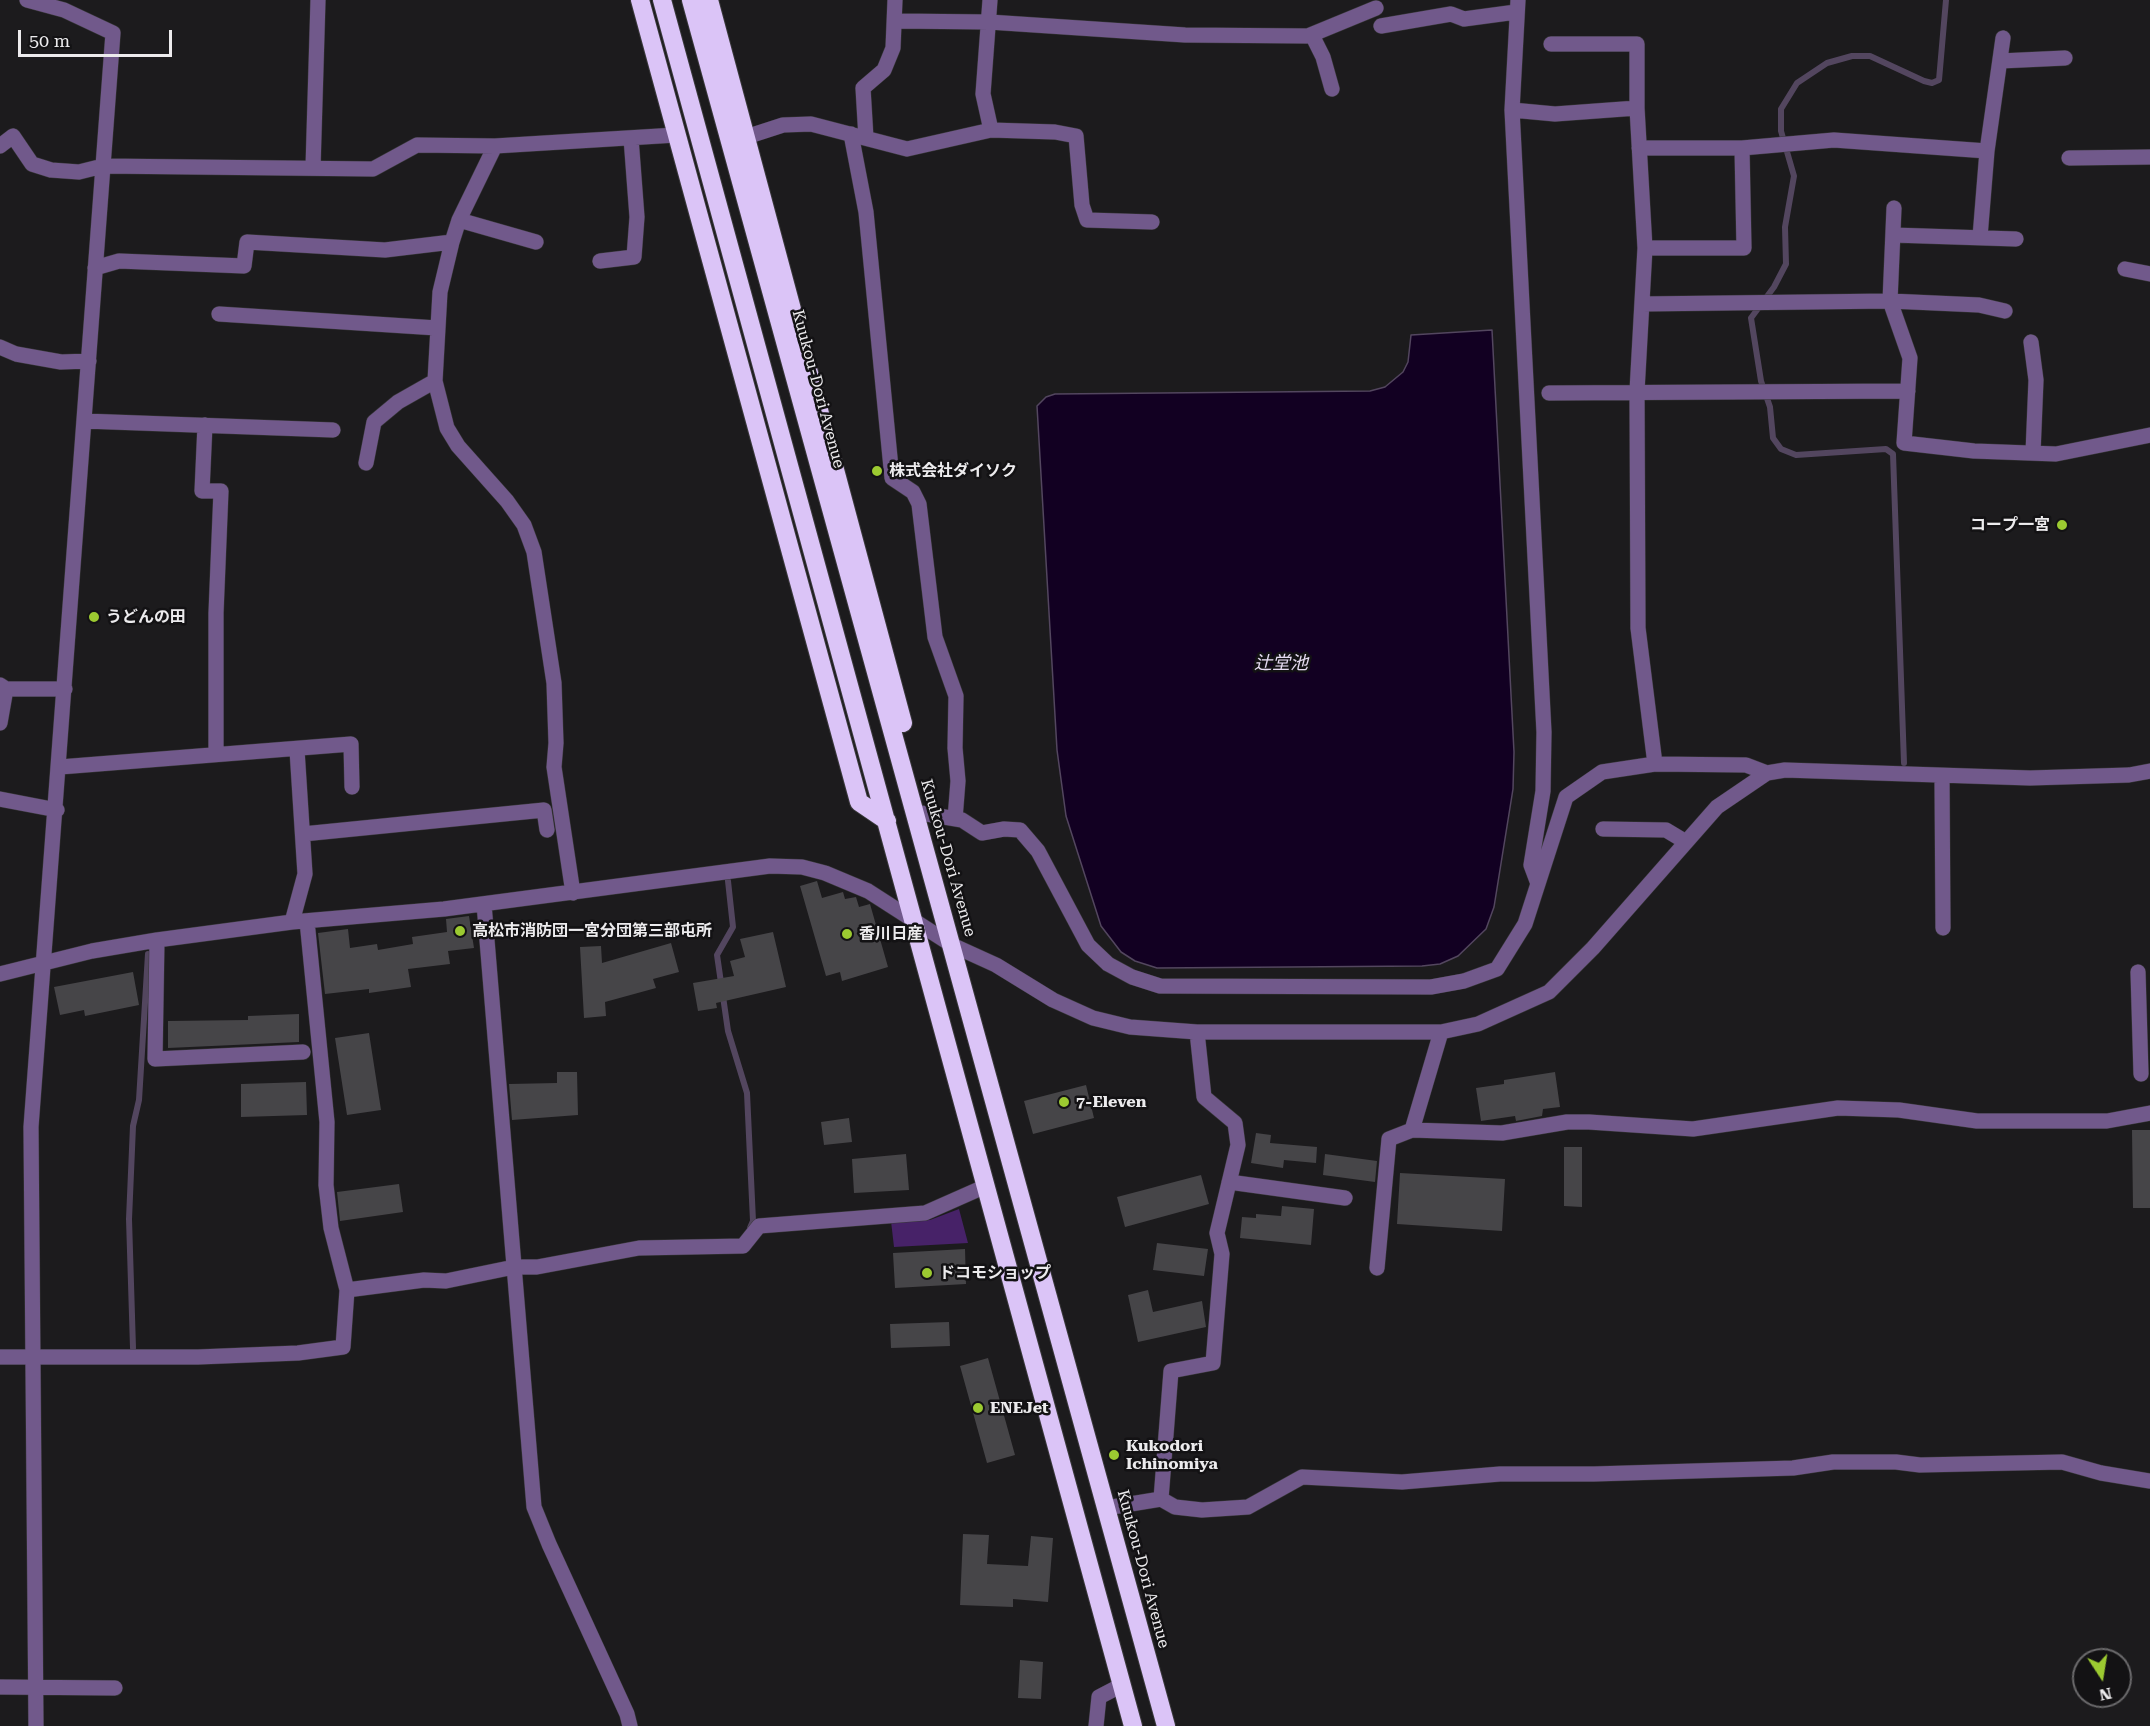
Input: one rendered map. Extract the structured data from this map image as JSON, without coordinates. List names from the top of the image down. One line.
{"streets":{"highway":["Kuukou-Dori Avenue"]},"water":["辻堂池"],"places":["株式会社ダイソク","コープ一宮","うどんの田","高松市消防団一宮分団第三部屯所","香川日産","7-Eleven","ドコモショップ","ENEJet","Kukodori Ichinomiya"],"scale_bar":"50 m","north":"bottom"}
